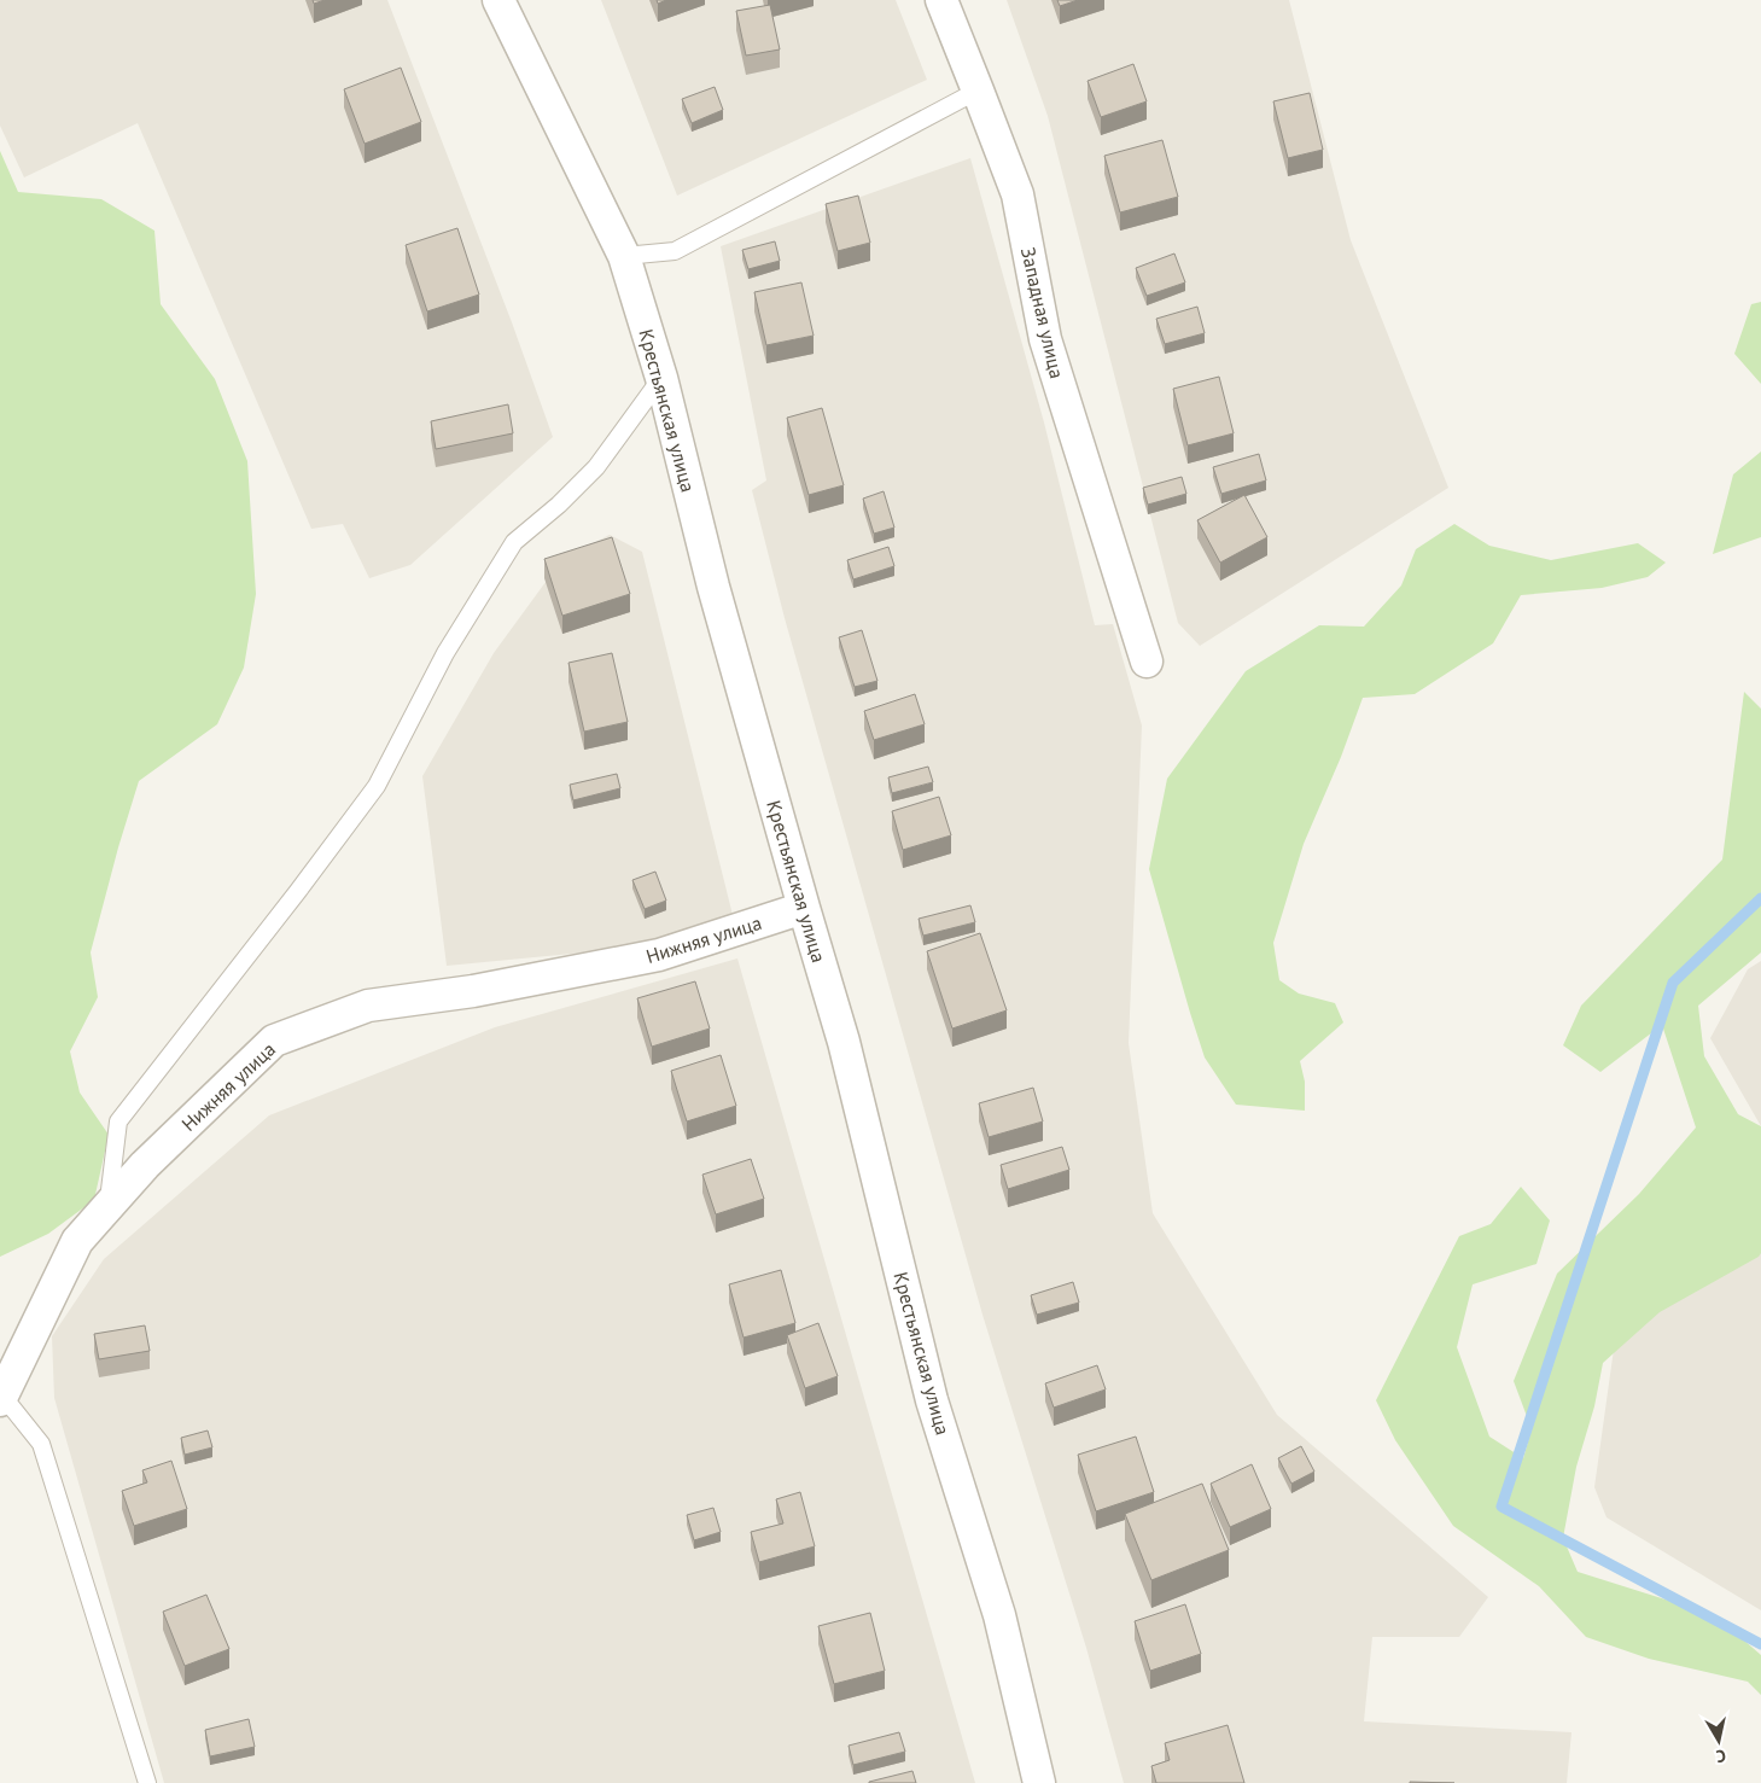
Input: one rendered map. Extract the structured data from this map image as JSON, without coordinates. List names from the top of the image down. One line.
{"streets":{"street":["Западная улица","Крестьянская улица","Нижняя улица"]},"crossings":[["Крестьянская улица","Нижняя улица"]],"north":"bottom"}
